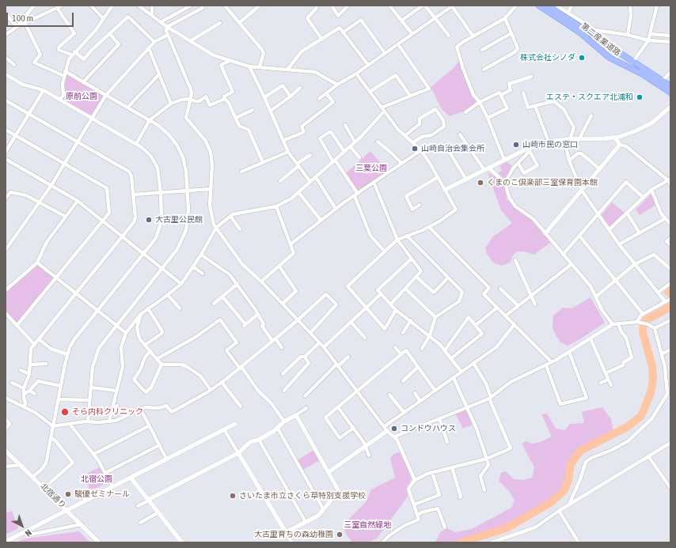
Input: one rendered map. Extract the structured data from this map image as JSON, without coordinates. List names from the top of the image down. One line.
{"streets":{"main road":["第二産業道路"],"street":["北宿通り"]},"parks":["原前公園","三葉公園","北宿公園","三室自然緑地"],"places":["株式会社シノダ","エステ・スクエア北浦和","山崎市民の窓口","山崎自治会集会所","くまのこ倶楽部三室保育園本館","大古里公民館","そら内科クリニック","コンドウハウス","駿優ゼミナール","さいたま市立さくら草特別支援学校","大古里育ちの森幼稚園"],"scale_bar":"100 m","north":"bottom right"}
